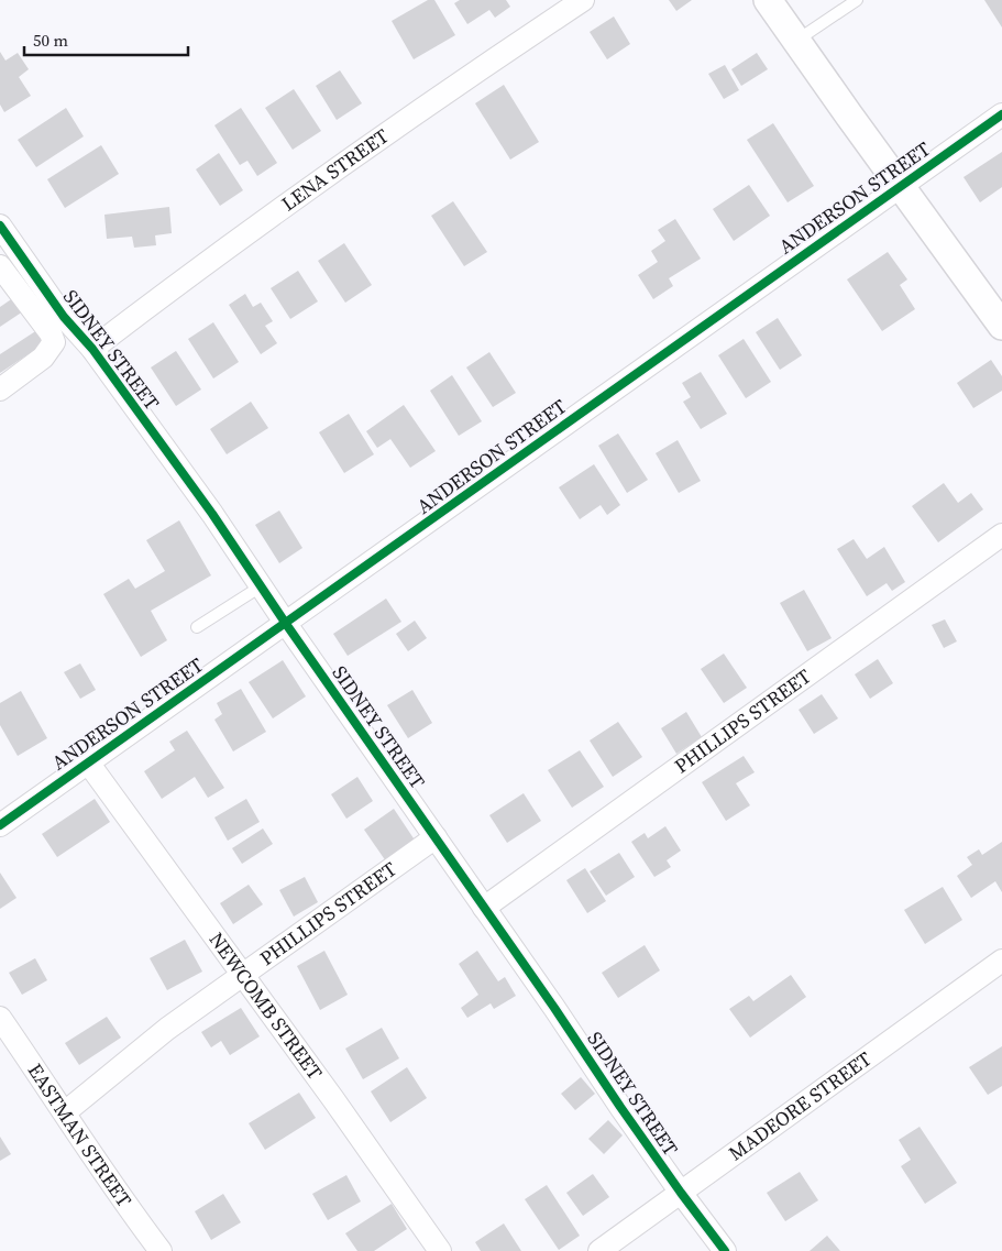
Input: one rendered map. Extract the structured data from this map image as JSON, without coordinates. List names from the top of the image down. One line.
{"streets":{"street":["LENA STREET","ANDERSON STREET","SIDNEY STREET","PHILLIPS STREET","NEWCOMB STREET","MADEORE STREET","EASTMAN STREET"]},"crossings":[["LENA STREET","SIDNEY STREET"],["ANDERSON STREET","SIDNEY STREET"],["ANDERSON STREET","NEWCOMB STREET"],["SIDNEY STREET","PHILLIPS STREET"],["SIDNEY STREET","MADEORE STREET"],["PHILLIPS STREET","NEWCOMB STREET"],["PHILLIPS STREET","EASTMAN STREET"]],"scale_bar":"50 m"}
